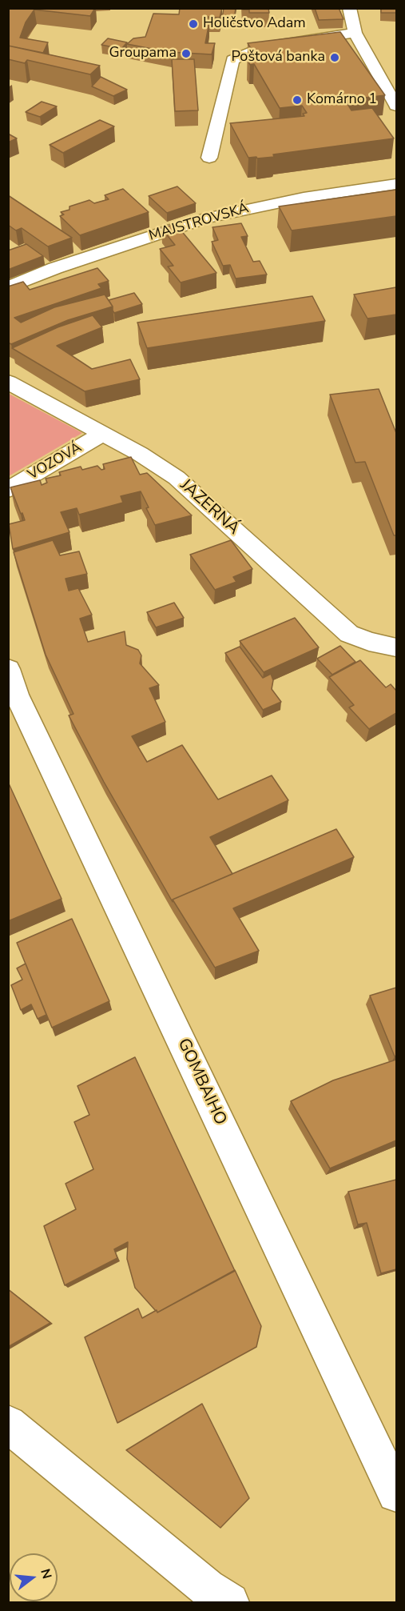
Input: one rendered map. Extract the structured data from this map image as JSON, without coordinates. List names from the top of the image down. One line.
{"streets":{"street":["MAJSTROVSKÁ","VOZOVÁ","JAZERNÁ","GOMBAIHO"]},"crossings":[["VOZOVÁ","JAZERNÁ"]],"places":["Holičstvo Adam","Groupama","Poštová banka","Komárno 1"],"north":"right"}
